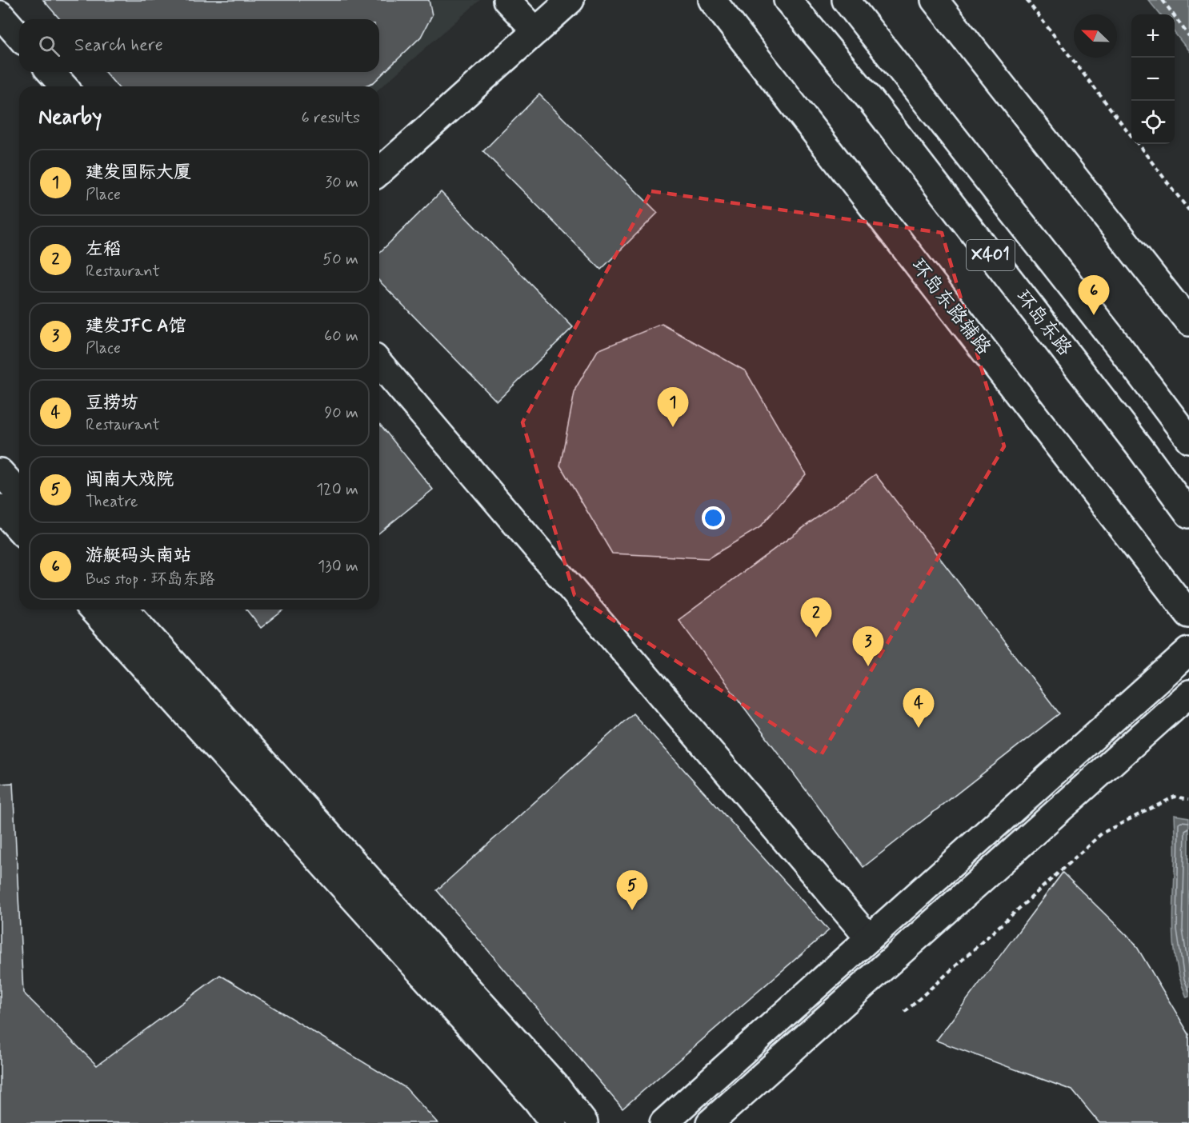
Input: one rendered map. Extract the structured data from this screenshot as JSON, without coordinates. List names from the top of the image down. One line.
{"streets":{"main road":["X401","环岛东路辅路","环岛东路"]},"north":"top left","page":{"map_buttons":["+","−"],"search":"Search here","heading":["Nearby","6 results"],"list":[{"mark":"1","name":"建发国际大厦","note":"Place","value":"30 m"},{"mark":"2","name":"左稻","note":"Restaurant","value":"50 m"},{"mark":"3","name":"建发JFC A馆","note":"Place","value":"60 m"},{"mark":"4","name":"豆捞坊","note":"Restaurant","value":"90 m"},{"mark":"5","name":"闽南大戏院","note":"Theatre","value":"120 m"},{"mark":"6","name":"游艇码头南站","note":"Bus stop · 环岛东路","value":"130 m"}],"pins":["6","1","2","3","4","5"]}}
